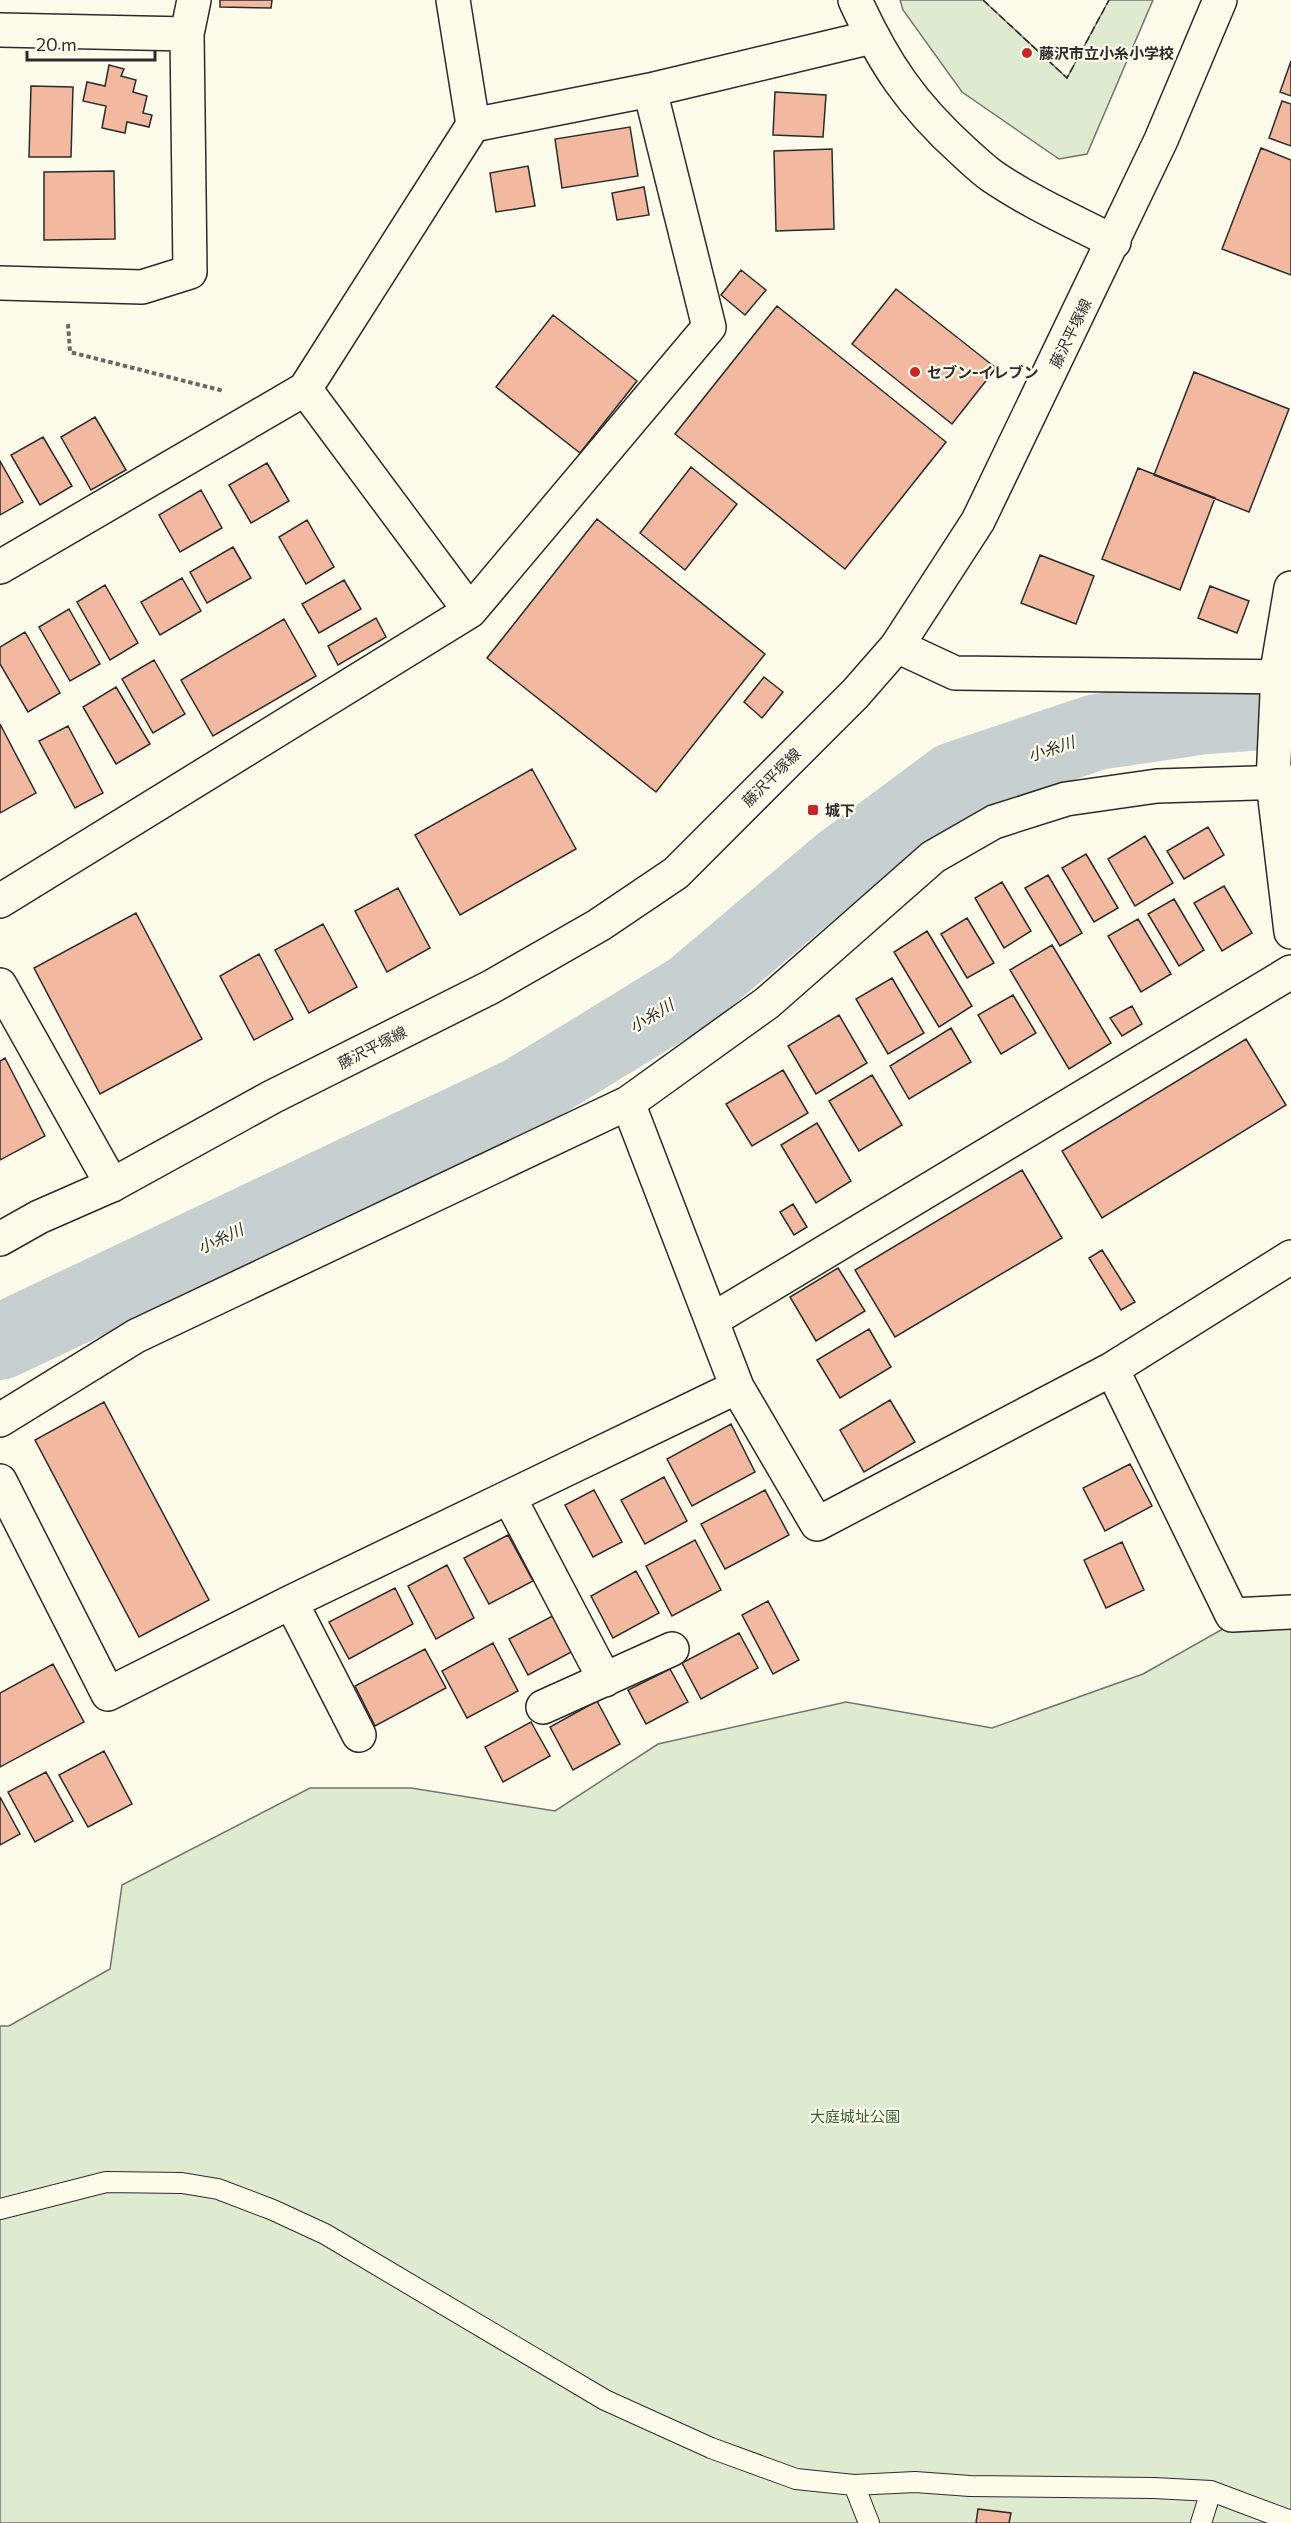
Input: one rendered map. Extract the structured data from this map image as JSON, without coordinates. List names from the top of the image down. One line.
{"streets":{"street":["藤沢平塚線"]},"water":["小糸川"],"parks":["大庭城址公園"],"places":{"other":["藤沢市立小糸小学校","セブン-イレブン"],"transit":["城下"]},"scale_bar":"20 m"}
